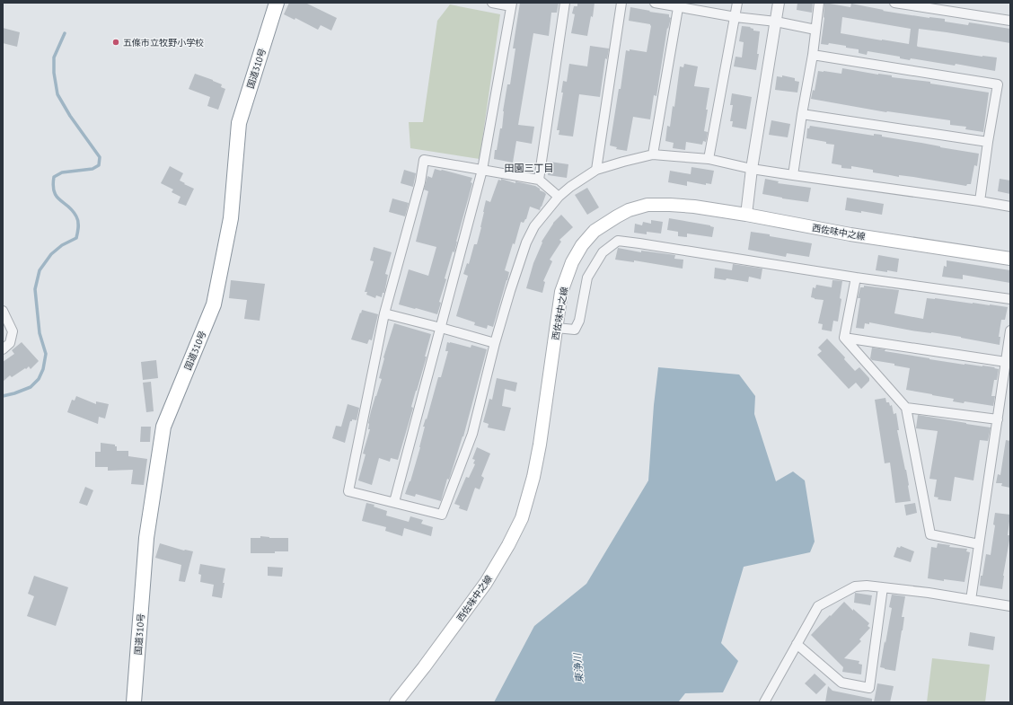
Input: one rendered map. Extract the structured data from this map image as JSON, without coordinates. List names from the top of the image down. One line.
{"streets":{"highway":["国道310号"],"main road":["西佐味中之線"]},"districts":["田園三丁目"],"water":["東浄川"],"places":["五條市立牧野小学校"]}
